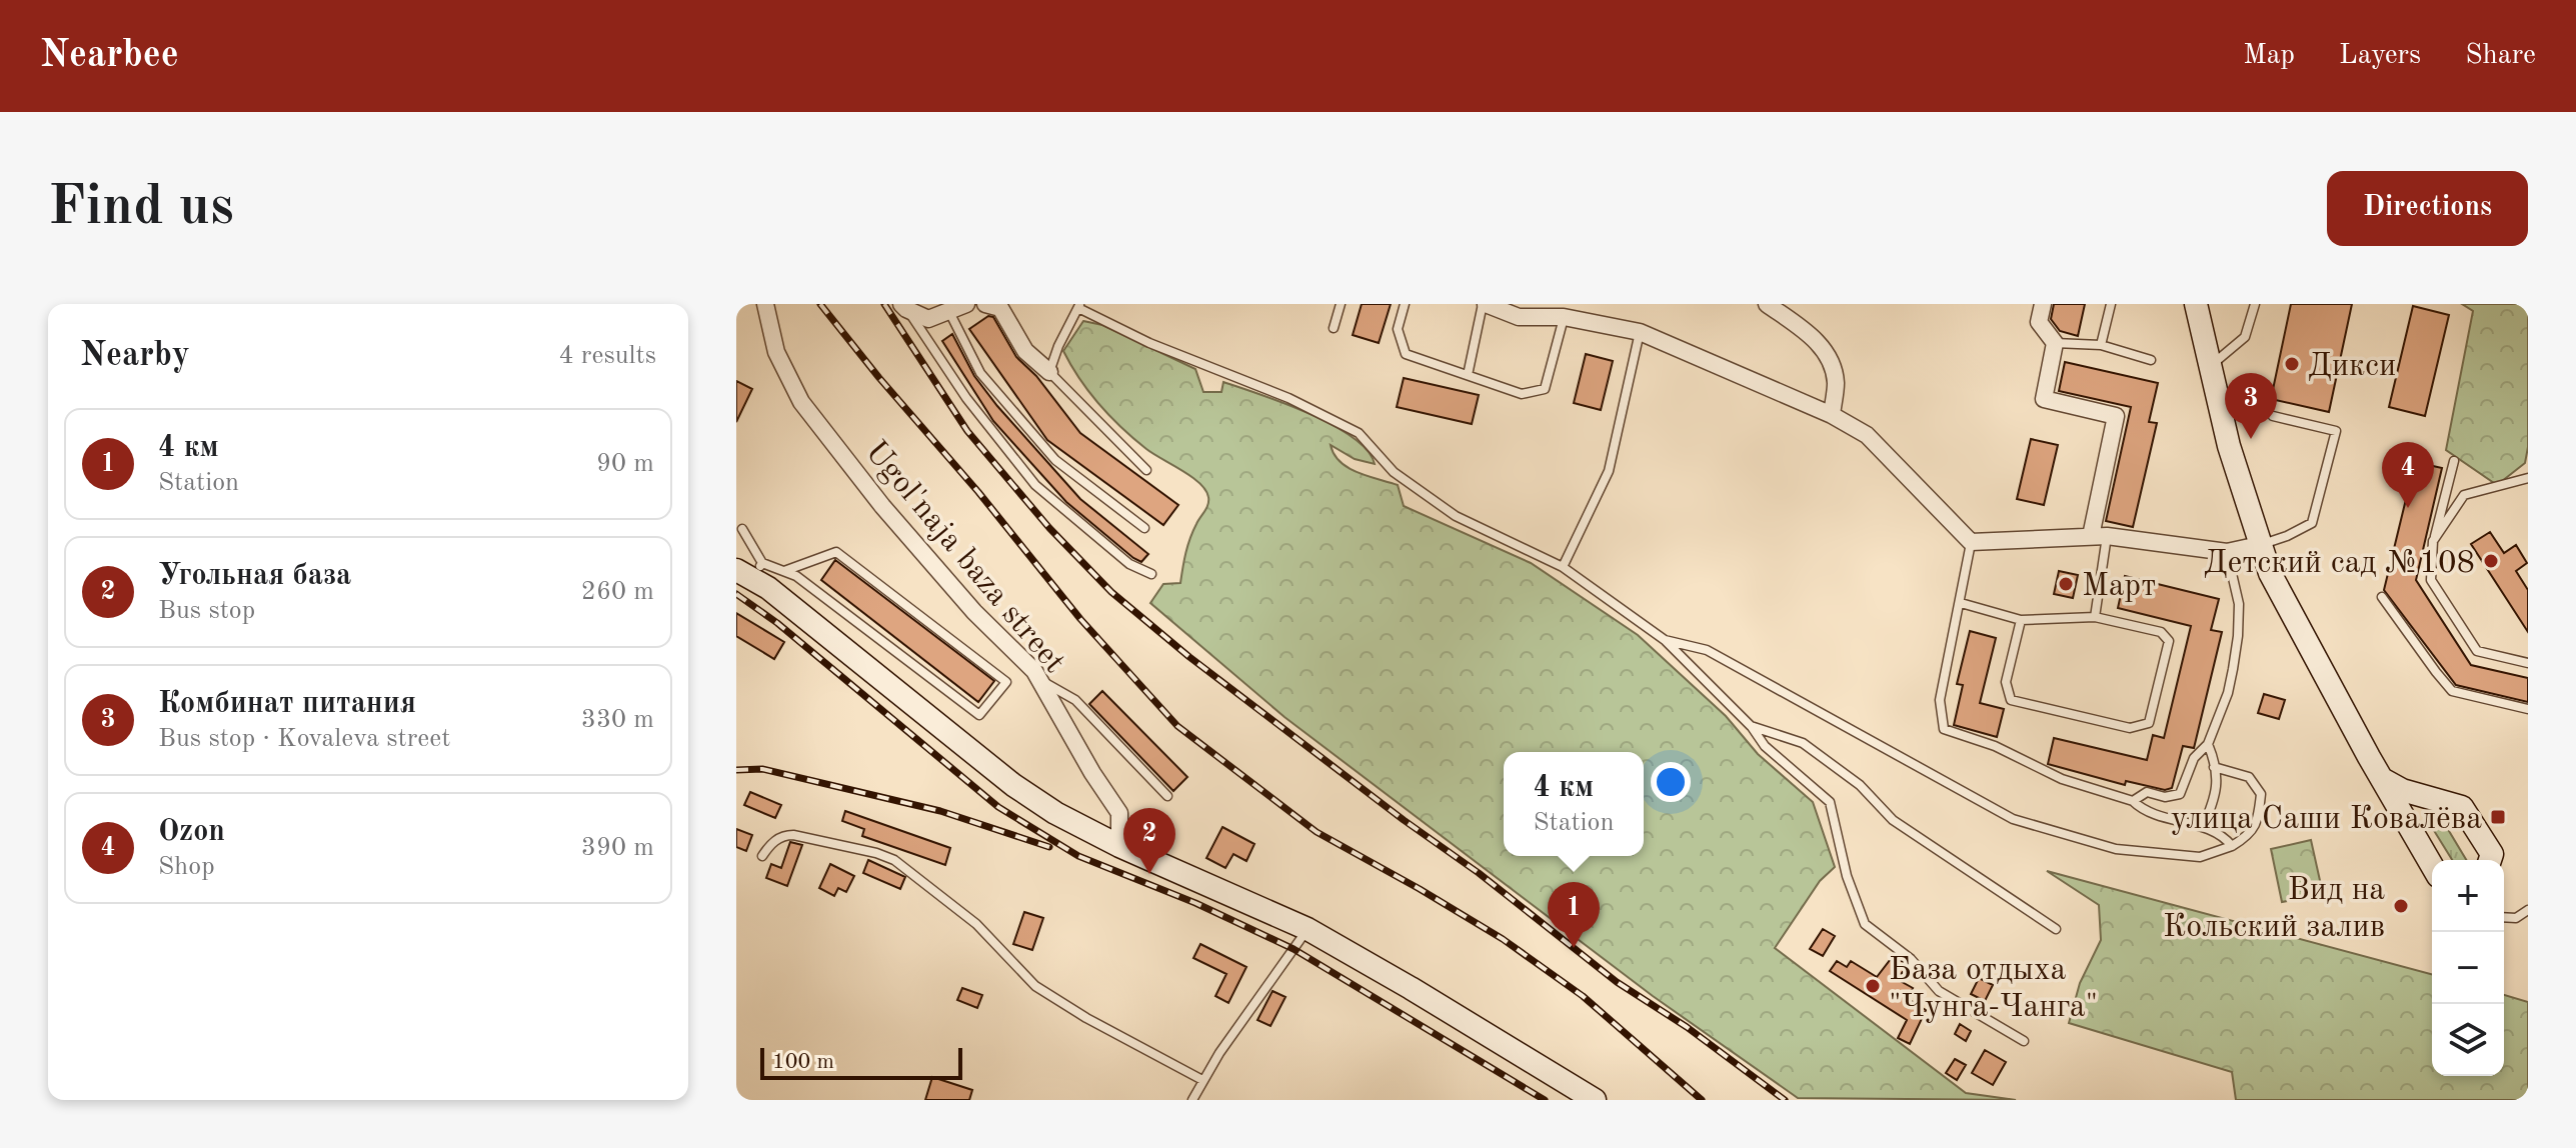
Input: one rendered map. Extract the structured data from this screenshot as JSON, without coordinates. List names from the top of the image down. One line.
{"streets":{"street":["Ugol'naja baza street"]},"places":{"other":["Дикси","Детский сад №108","Март","Вид на Кольский залив","База отдыха \"Чунга-Чанга\""],"transit":["улица Саши Ковалёва"]},"scale_bar":"100 m","page":{"header":"Nearbee","nav":["Map","Layers","Share"],"buttons":"Directions","title":"Find us","heading":["Nearby","4 results"],"pins":["3","4","2","1"],"list":[{"mark":"1","name":"4 км","note":"Station","value":"90 m"},{"mark":"2","name":"Угольная база","note":"Bus stop","value":"260 m"},{"mark":"3","name":"Комбинат питания","note":"Bus stop · Kovaleva street","value":"330 m"},{"mark":"4","name":"Ozon","note":"Shop","value":"390 m"}],"popup":["4 км","Station"],"map_buttons":["+","−"],"scale":"100 m"}}
